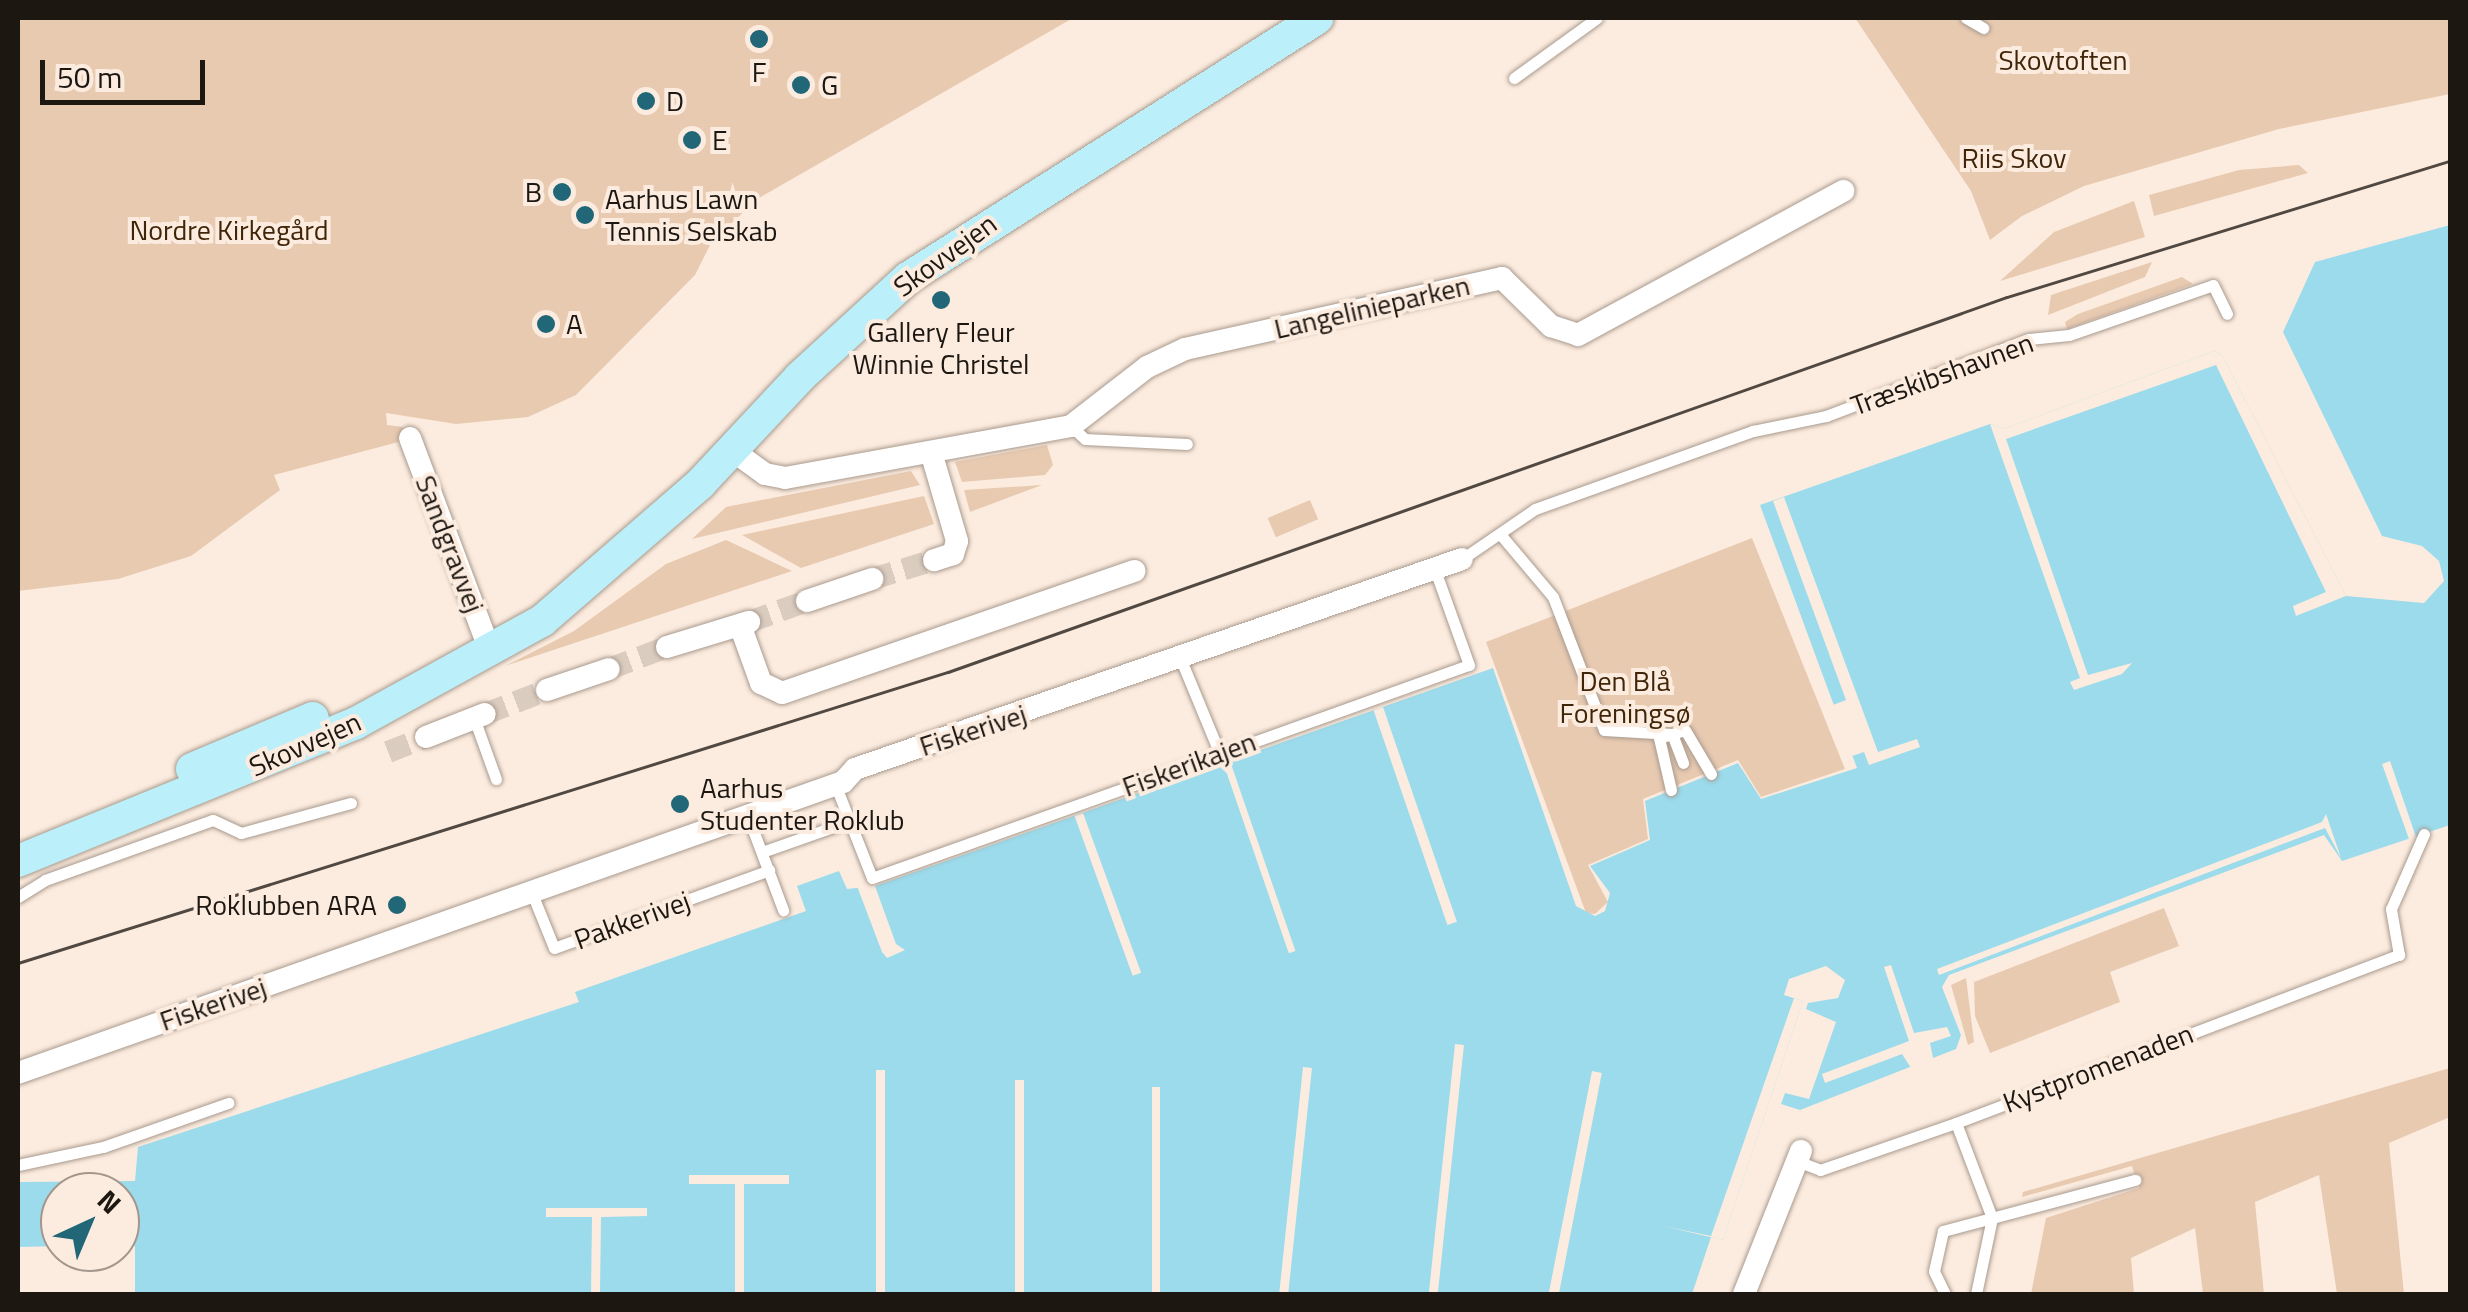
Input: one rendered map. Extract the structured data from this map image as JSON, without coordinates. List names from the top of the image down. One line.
{"streets":{"street":["Skovvejen","Langelinieparken","Sandgravvej","Fiskerivej","Kystpromenaden"],"lane":["Træskibshavnen","Fiskerikajen","Pakkerivej"]},"crossings":[["Skovvejen","Langelinieparken"],["Skovvejen","Sandgravvej"],["Træskibshavnen","Fiskerivej"],["Fiskerivej","Fiskerikajen"],["Fiskerivej","Pakkerivej"]],"parks":["Skovtoften","Riis Skov","Nordre Kirkegård","Den Blå Foreningsø"],"places":["F","G","D","E","B","Aarhus Lawn Tennis Selskab","Gallery Fleur Winnie Christel","A","Aarhus Studenter Roklub","Roklubben ARA"],"scale_bar":"50 m","north":"top right"}
